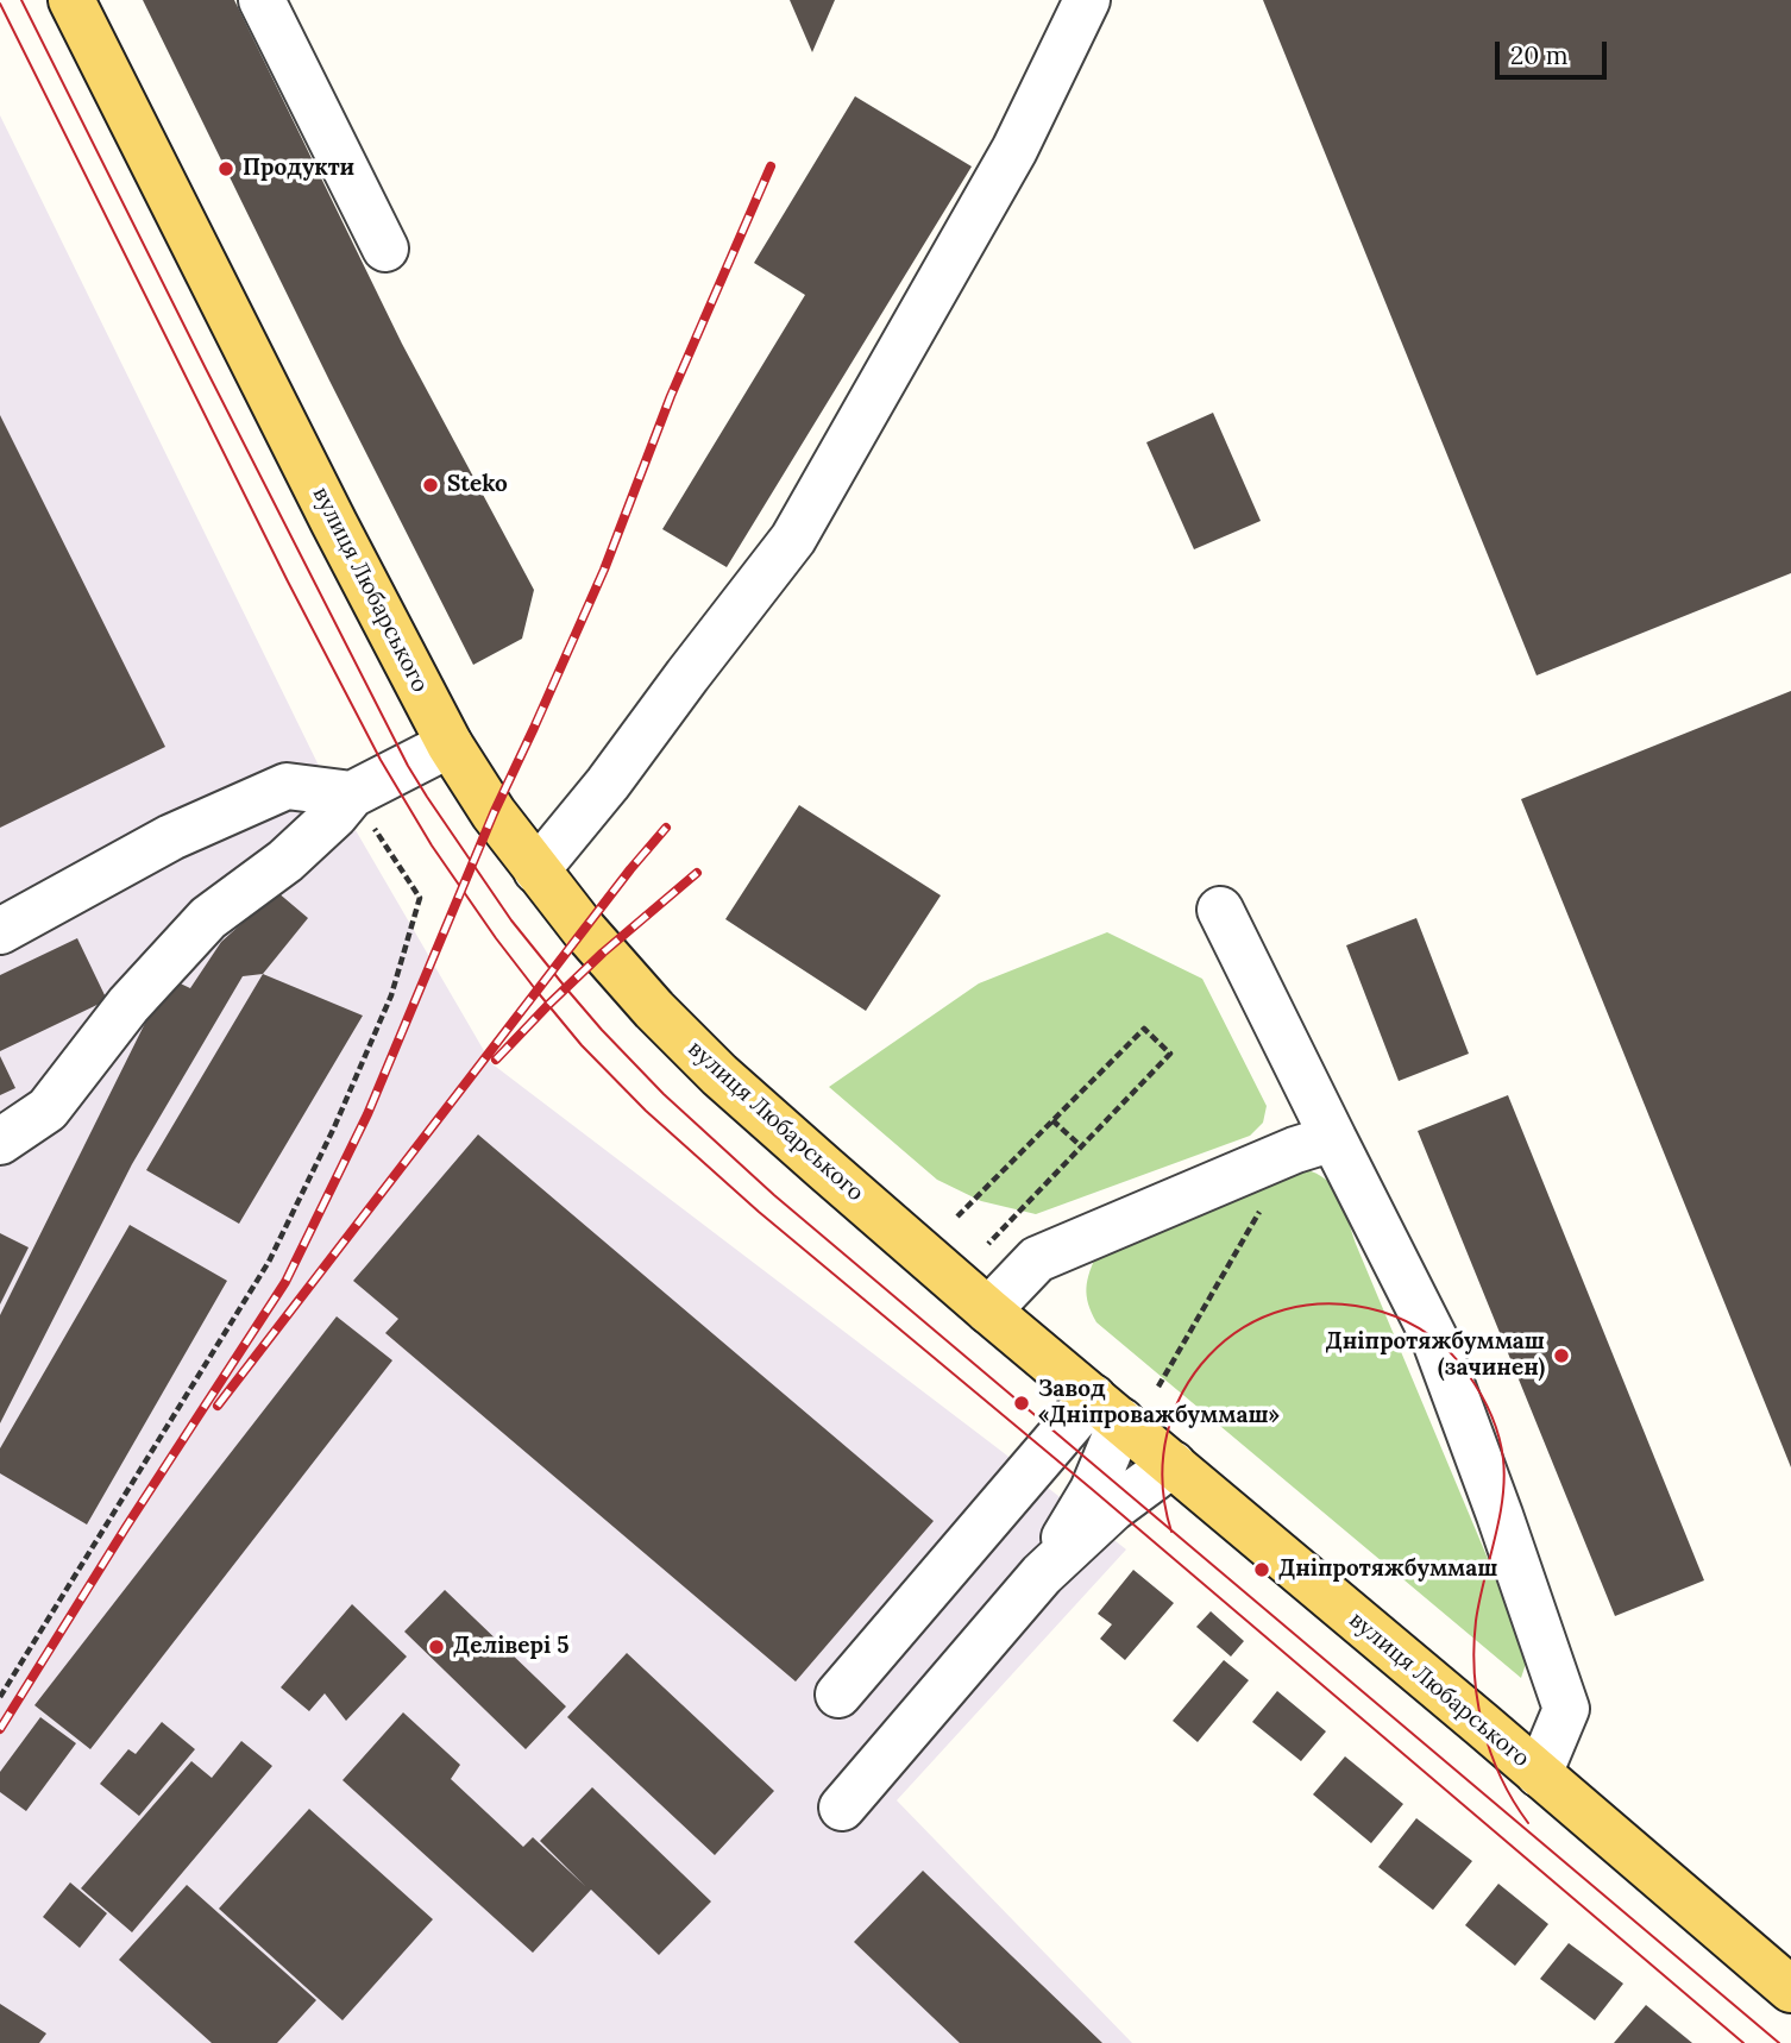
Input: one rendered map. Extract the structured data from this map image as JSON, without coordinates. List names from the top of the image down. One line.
{"streets":{"main road":["вулиця Любарського"]},"places":["Продукти","Steko","Дніпротяжбуммаш (зачинен)","Завод «Дніпроважбуммаш»","Дніпротяжбуммаш","Делівері 5"],"scale_bar":"20 m"}
